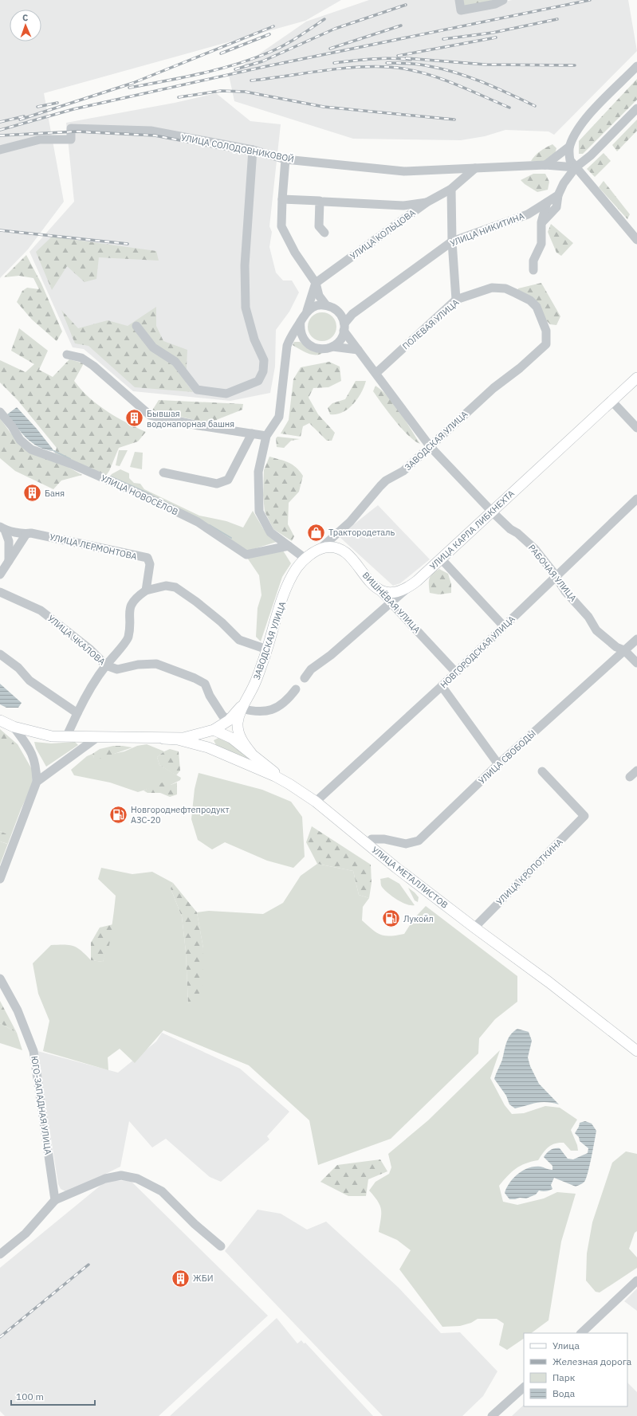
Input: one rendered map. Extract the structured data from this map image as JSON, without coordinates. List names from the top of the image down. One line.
{"streets":{"main road":["ЗАВОДСКАЯ УЛИЦА","УЛИЦА КАРЛА ЛИБКНЕХТА","ВИШНЁВАЯ УЛИЦА","УЛИЦА МЕТАЛЛИСТОВ"],"street":["УЛИЦА СОЛОДОВНИКОВОЙ","УЛИЦА НИКИТИНА","УЛИЦА КОЛЬЦОВА","ПОЛЕВАЯ УЛИЦА","УЛИЦА НОВОСЁЛОВ","УЛИЦА ЛЕРМОНТОВА","РАБОЧАЯ УЛИЦА","УЛИЦА ЧКАЛОВА","НОВГОРОДСКАЯ УЛИЦА","УЛИЦА СВОБОДЫ","УЛИЦА КРОПОТКИНА","ЮГО-ЗАПАДНАЯ УЛИЦА"]},"crossings":[["УЛИЦА СОЛОДОВНИКОВОЙ","УЛИЦА КОЛЬЦОВА"],["УЛИЦА НИКИТИНА","РАБОЧАЯ УЛИЦА"],["ПОЛЕВАЯ УЛИЦА","ЗАВОДСКАЯ УЛИЦА"],["ПОЛЕВАЯ УЛИЦА","РАБОЧАЯ УЛИЦА"],["ЗАВОДСКАЯ УЛИЦА","РАБОЧАЯ УЛИЦА"],["ЗАВОДСКАЯ УЛИЦА","ВИШНЁВАЯ УЛИЦА"],["ЗАВОДСКАЯ УЛИЦА","УЛИЦА ЧКАЛОВА"],["ЗАВОДСКАЯ УЛИЦА","УЛИЦА МЕТАЛЛИСТОВ"],["УЛИЦА КАРЛА ЛИБКНЕХТА","РАБОЧАЯ УЛИЦА"],["УЛИЦА КАРЛА ЛИБКНЕХТА","ВИШНЁВАЯ УЛИЦА"],["РАБОЧАЯ УЛИЦА","НОВГОРОДСКАЯ УЛИЦА"],["РАБОЧАЯ УЛИЦА","УЛИЦА СВОБОДЫ"],["ВИШНЁВАЯ УЛИЦА","НОВГОРОДСКАЯ УЛИЦА"],["НОВГОРОДСКАЯ УЛИЦА","УЛИЦА МЕТАЛЛИСТОВ"],["УЛИЦА СВОБОДЫ","УЛИЦА МЕТАЛЛИСТОВ"],["УЛИЦА КРОПОТКИНА","УЛИЦА МЕТАЛЛИСТОВ"]],"places":{"building":["Бывшая водонапорная башня","Баня","ЖБИ"],"shop":["Трактородеталь"],"fuel station":["Новгороднефтепродукт АЗС-20","Лукойл"]},"legend":["Улица","Железная дорога","Парк","Вода"],"scale_bar":"100 m","north":"top"}
